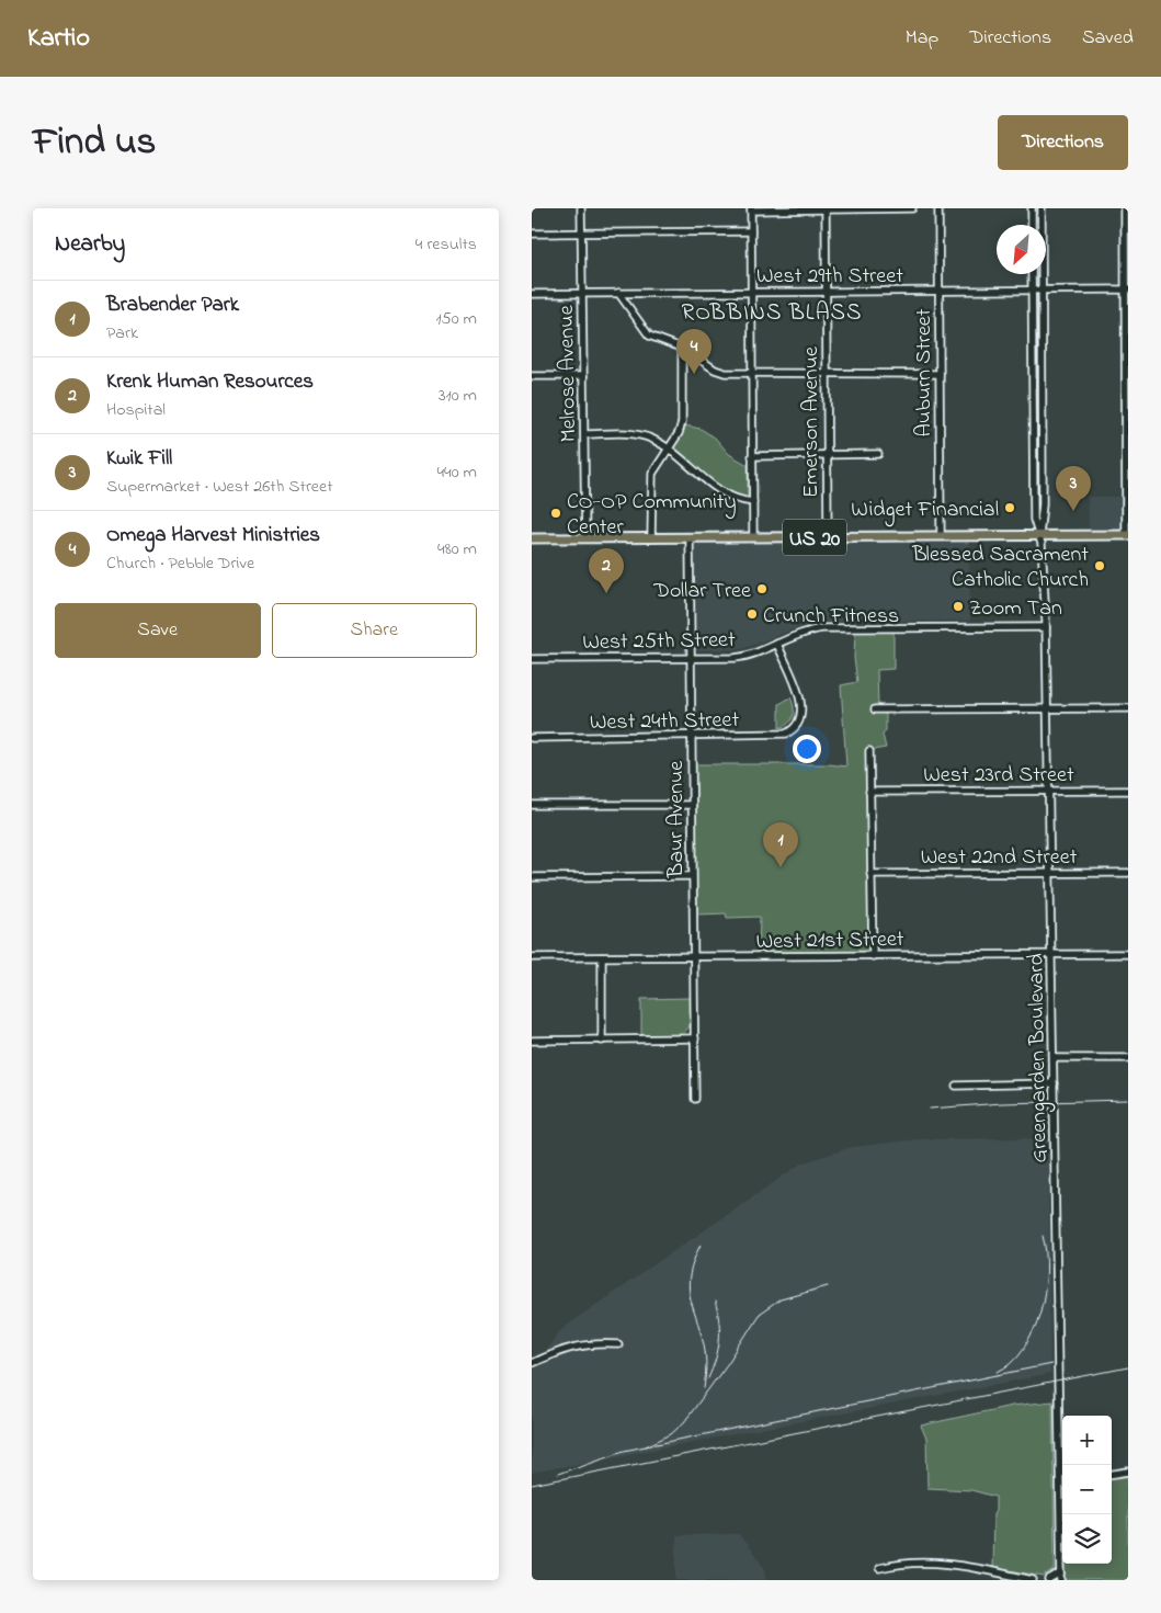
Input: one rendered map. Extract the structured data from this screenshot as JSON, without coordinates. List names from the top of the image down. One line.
{"streets":{"main road":["US 20"],"street":["West 29th Street","Auburn Street","Melrose Avenue","Emerson Avenue","West 25th Street","West 24th Street","West 23rd Street","Baur Avenue","West 22nd Street","West 21st Street","Greengarden Boulevard"]},"crossings":[["West 29th Street","Auburn Street"],["West 29th Street","Melrose Avenue"],["West 29th Street","Emerson Avenue"],["West 29th Street","Greengarden Boulevard"],["Auburn Street","US 20"],["Melrose Avenue","US 20"],["Emerson Avenue","US 20"],["US 20","Baur Avenue"],["US 20","Greengarden Boulevard"],["West 25th Street","West 24th Street"],["West 25th Street","Baur Avenue"],["West 25th Street","Greengarden Boulevard"],["West 24th Street","Baur Avenue"],["West 23rd Street","Greengarden Boulevard"],["Baur Avenue","West 21st Street"],["West 22nd Street","Greengarden Boulevard"],["West 21st Street","Greengarden Boulevard"]],"districts":["ROBBINS BLASS"],"places":["Widget Financial","CO-OP Community Center","Blessed Sacrament Catholic Church","Dollar Tree","Zoom Tan","Crunch Fitness"],"north":"bottom left","page":{"header":"Kartio","nav":["Map","Directions","Saved"],"title":"Find us","buttons":["Directions",["Save","Share"]],"heading":["Nearby","4 results"],"list":[{"mark":"1","name":"Brabender Park","note":"Park","value":"150 m"},{"mark":"2","name":"Krenk Human Resources","note":"Hospital","value":"310 m"},{"mark":"3","name":"Kwik Fill","note":"Supermarket · West 26th Street","value":"440 m"},{"mark":"4","name":"Omega Harvest Ministries","note":"Church · Pebble Drive","value":"480 m"}],"pins":["4","3","2","1"],"map_buttons":["+","−"]}}
